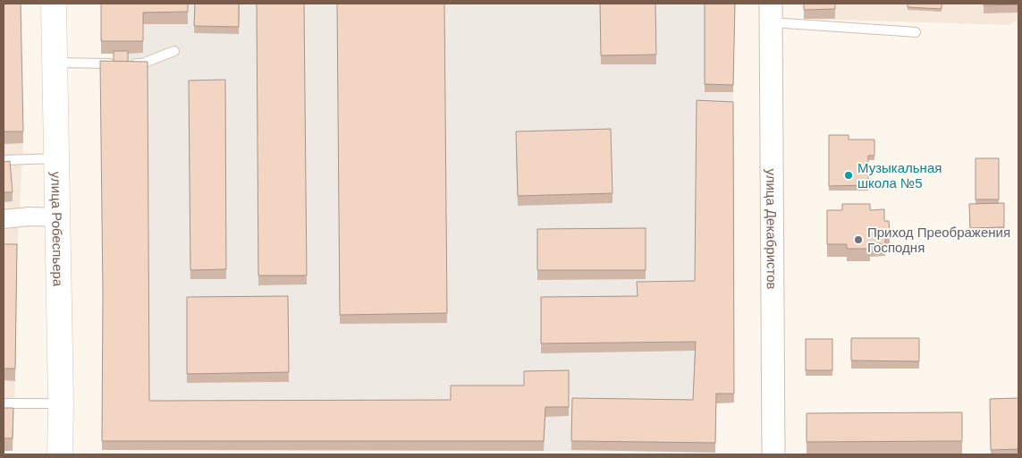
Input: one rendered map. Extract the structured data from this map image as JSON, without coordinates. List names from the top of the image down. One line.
{"streets":{"main road":["улица Робеспьера"],"street":["улица Декабристов"]},"places":["Музыкальная школа №5","Приход Преображения Господня"]}
